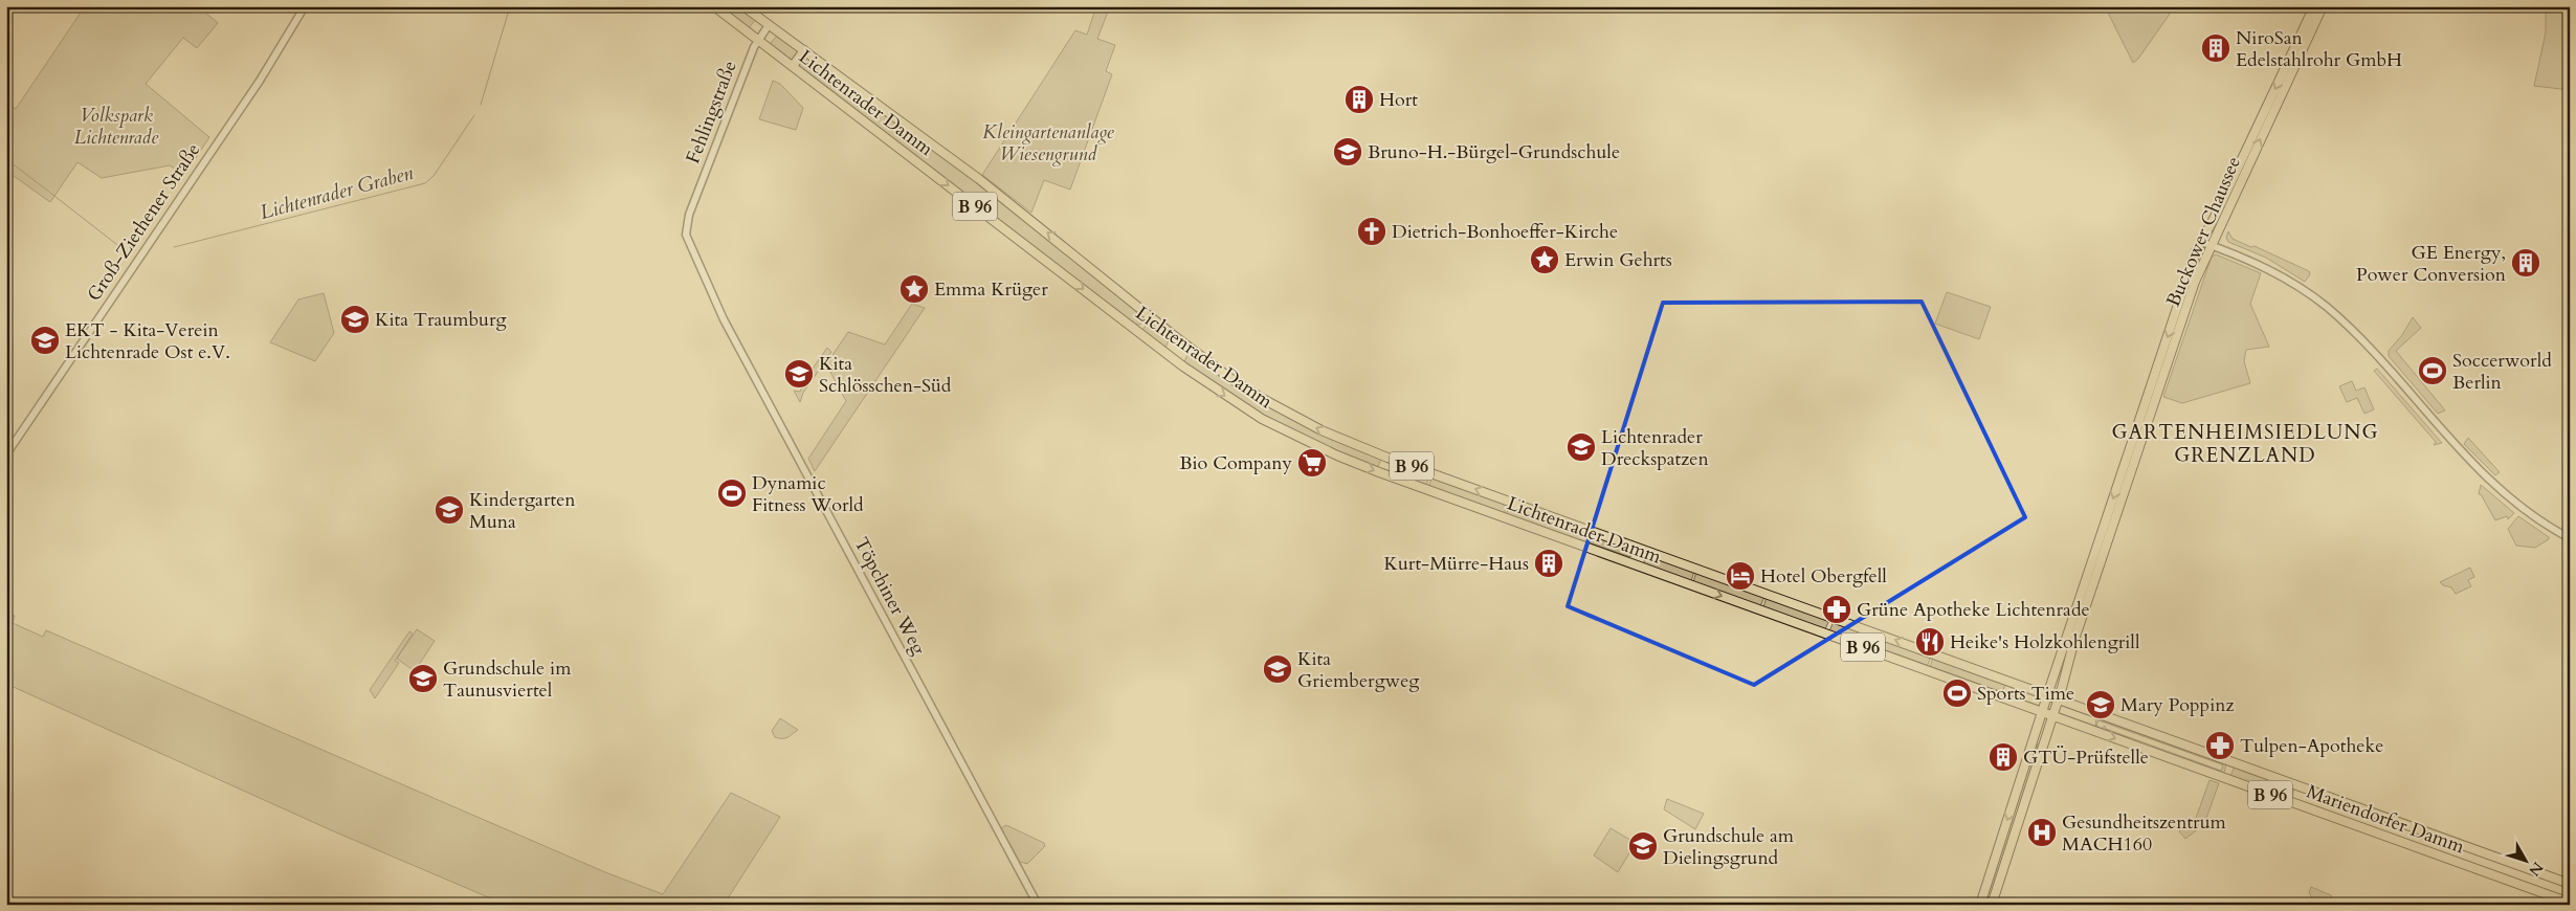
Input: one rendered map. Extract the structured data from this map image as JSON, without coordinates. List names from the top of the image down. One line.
{"streets":{"main road":["Lichtenrader Damm","B 96","Buckower Chaussee","Mariendorfer Damm"],"street":["Fehlingstraße","Groß-Ziethener Straße","Töpchiner Weg"]},"crossings":[["Lichtenrader Damm","Fehlingstraße"],["Lichtenrader Damm","Buckower Chaussee"],["Lichtenrader Damm","Mariendorfer Damm"],["Fehlingstraße","Töpchiner Weg"],["Buckower Chaussee","Mariendorfer Damm"]],"districts":["GARTENHEIMSIEDLUNG GRENZLAND"],"water":["Lichtenrader Graben"],"parks":["Volkspark Lichtenrade","Kleingartenanlage Wiesengrund"],"places":{"building":["NiroSan Edelstahlrohr GmbH","Hort","GE Energy, Power Conversion","Kurt-Mürre-Haus","GTÜ-Prüfstelle"],"school or university":["Bruno-H.-Bürgel-Grundschule","Kita Traumburg","EKT - Kita-Verein Lichtenrade Ost e.V.","Kita Schlösschen-Süd","Lichtenrader Dreckspatzen","Kindergarten Muna","Kita Griembergweg","Grundschule im Taunusviertel","Mary Poppinz","Grundschule am Dielingsgrund"],"church":["Dietrich-Bonhoeffer-Kirche"],"place":["Erwin Gehrts","Emma Krüger"],"sports":["Soccerworld Berlin","Dynamic Fitness World","Sports Time"],"supermarket":["Bio Company"],"hotel":["Hotel Obergfell"],"pharmacy":["Grüne Apotheke Lichtenrade","Tulpen-Apotheke"],"restaurant":["Heike's Holzkohlengrill"],"hospital":["Gesundheitszentrum MACH160"]},"north":"bottom right"}
